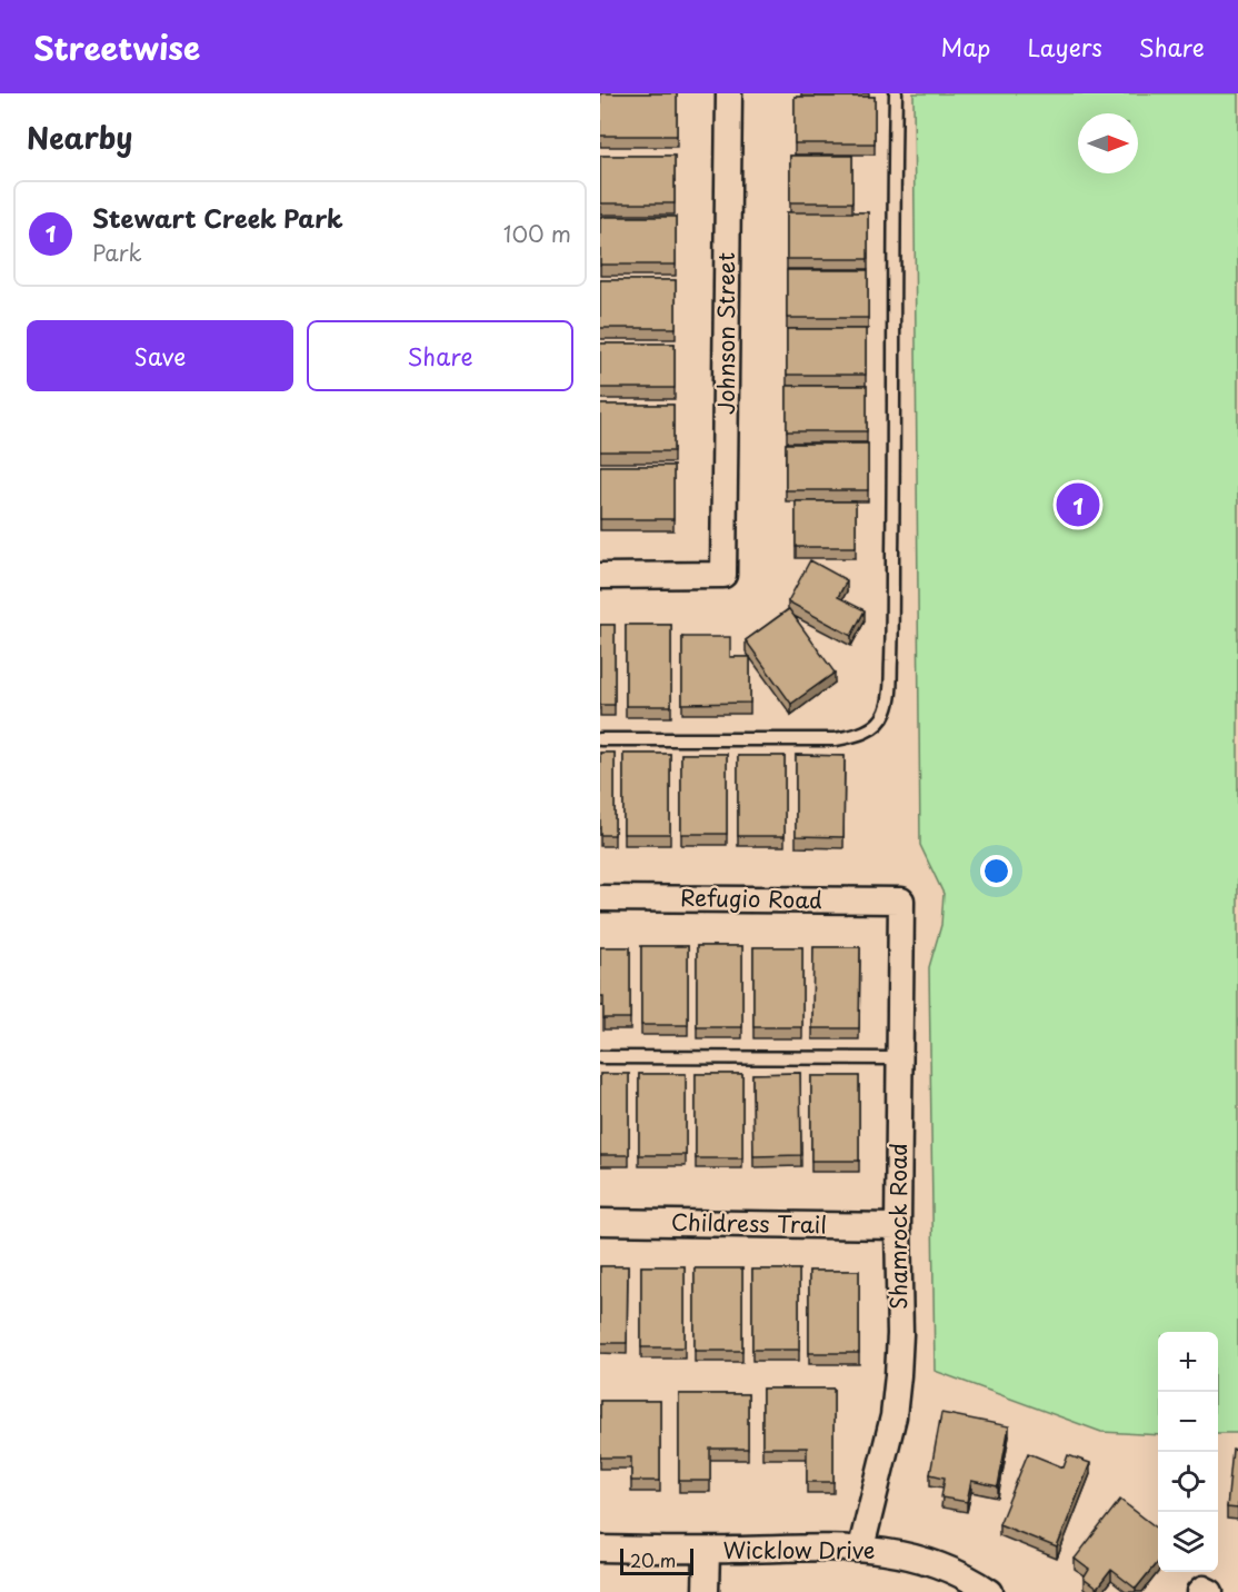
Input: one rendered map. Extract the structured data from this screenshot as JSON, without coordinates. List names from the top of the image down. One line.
{"streets":{"street":["Johnson Street","Refugio Road","Childress Trail","Shamrock Road","Wicklow Drive"]},"crossings":[["Refugio Road","Shamrock Road"],["Childress Trail","Shamrock Road"],["Shamrock Road","Wicklow Drive"]],"scale_bar":"20 m","north":"right","page":{"header":"Streetwise","nav":["Map","Layers","Share"],"heading":"Nearby","list":[{"mark":"1","name":"Stewart Creek Park","note":"Park","value":"100 m"}],"buttons":["Save","Share"],"pins":"1","map_buttons":["+","−"],"scale":"20 m"}}
